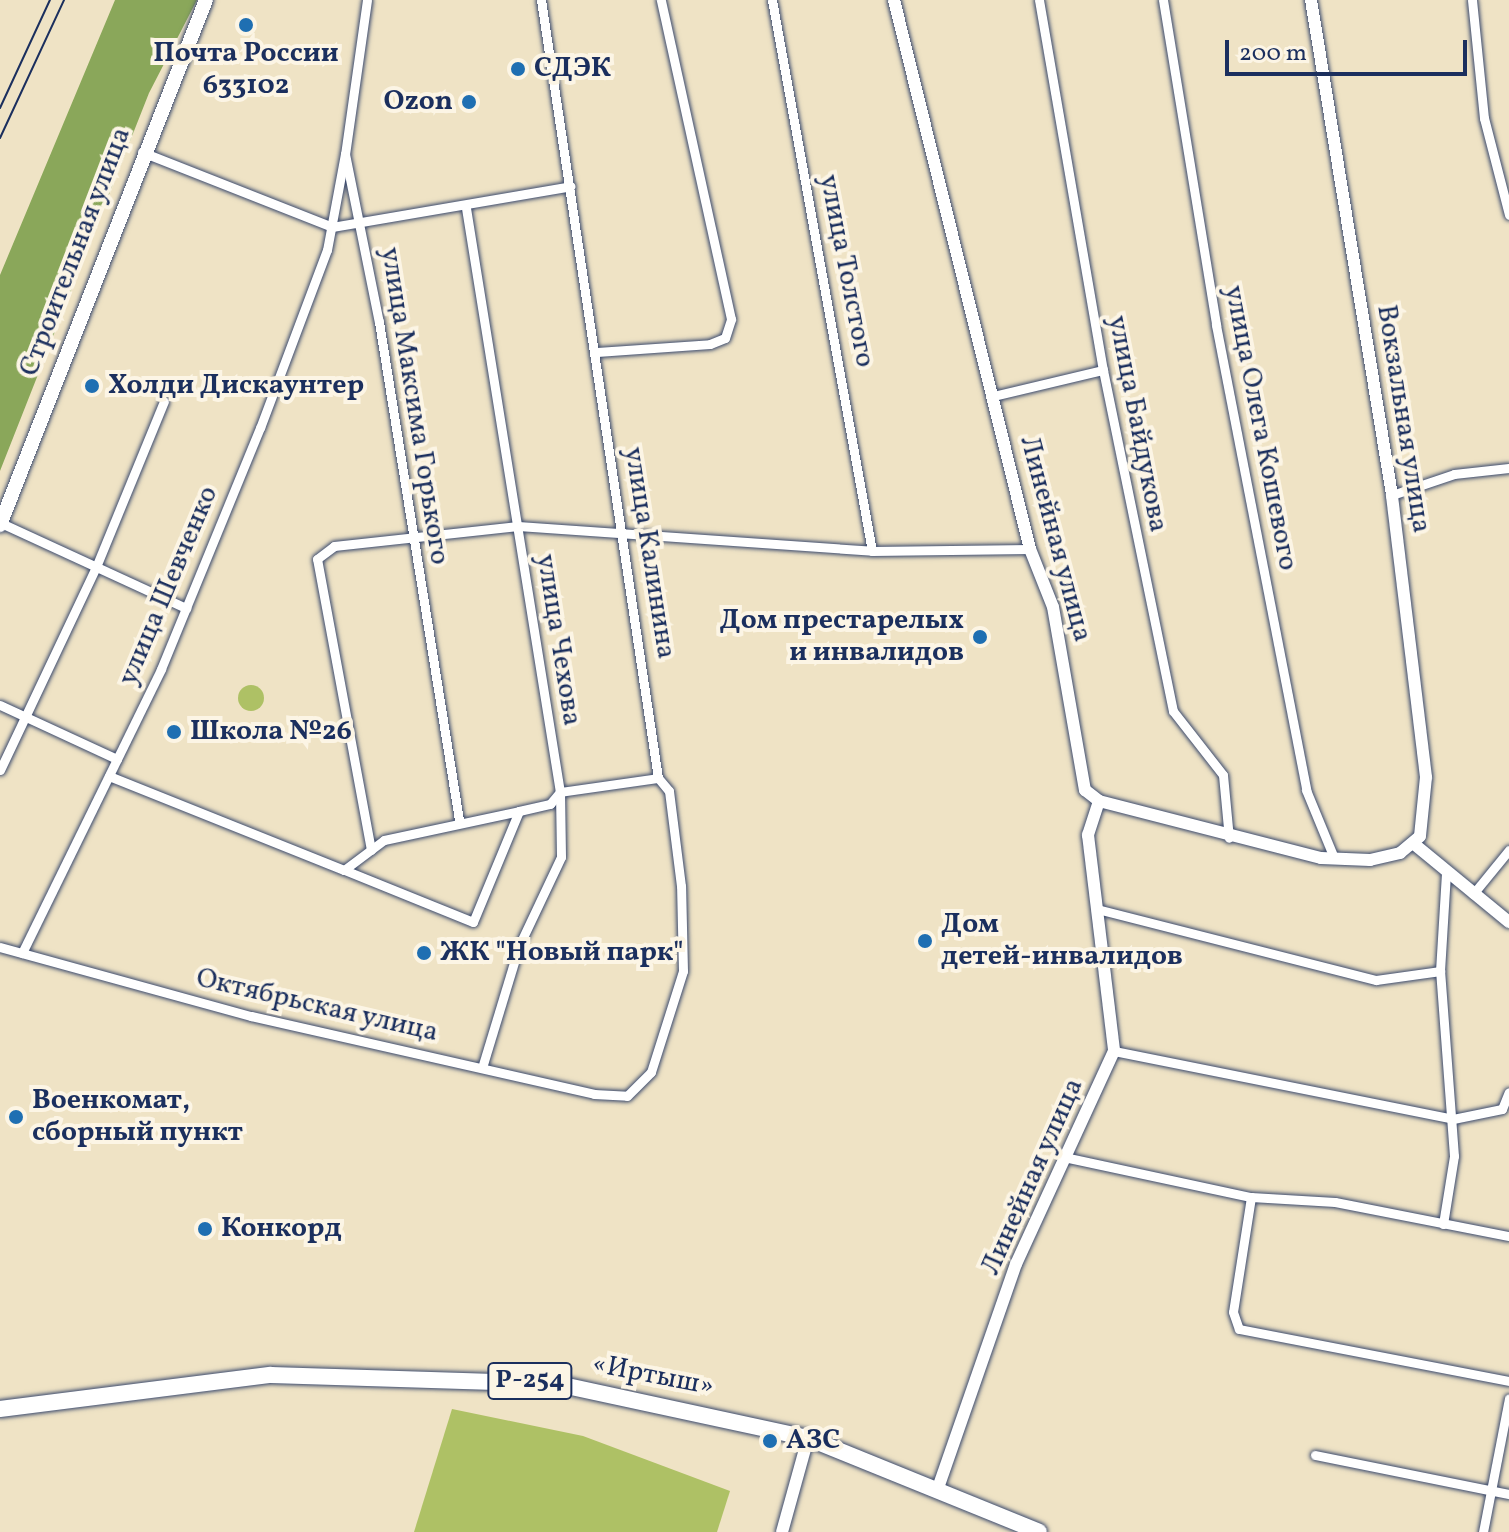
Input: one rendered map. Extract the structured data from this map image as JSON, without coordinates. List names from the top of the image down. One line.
{"streets":{"highway":["«Иртыш»","Р-254"],"main road":["Строительная улица"],"street":["улица Толстого","улица Максима Горького","Вокзальная улица","улица Байдукова","улица Олега Кошевого","Линейная улица","улица Калинина","улица Шевченко","улица Чехова","Октябрьская улица"]},"crossings":[["улица Максима Горького","улица Шевченко"],["Линейная улица","«Иртыш»"],["улица Калинина","Октябрьская улица"],["улица Шевченко","Октябрьская улица"],["улица Чехова","Октябрьская улица"]],"places":["Почта России 633102","СДЭК","Ozon","Холди Дискаунтер","Дом престарелых и инвалидов","Школа №26","Дом детей-инвалидов","ЖК \"Новый парк\"","Военкомат, сборный пункт","Конкорд","АЗС"],"scale_bar":"200 m"}
